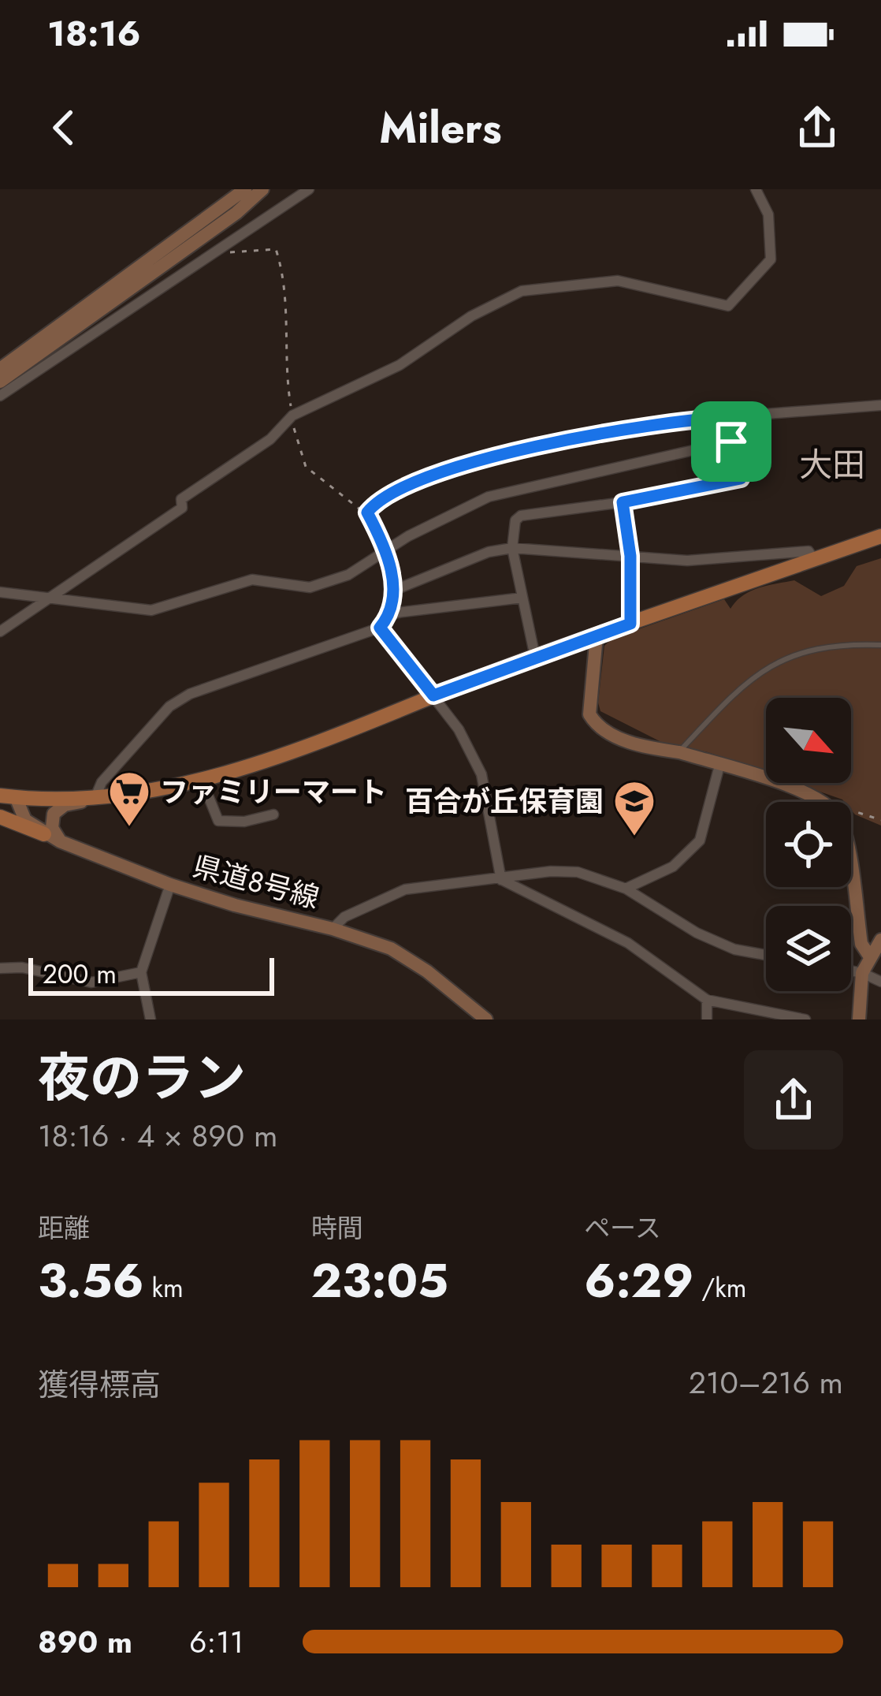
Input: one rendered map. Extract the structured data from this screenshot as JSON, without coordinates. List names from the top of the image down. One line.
{"streets":{"main road":["県道8号線"]},"districts":["大田"],"places":{"supermarket":["ファミリーマート"],"school or university":["百合が丘保育園"]},"scale_bar":"200 m","north":"bottom right","page":{"status":"18:16","header":"Milers","scale":"200 m","heading":["夜のラン","18:16 · 4 × 890 m"],"stats":[["距離","3.56 km"],["時間","23:05"],["ペース","6:29 /km"]],"chart":["獲得標高","210–216 m"],"list":[{"name":"890 m","note":"6:11"}]}}
